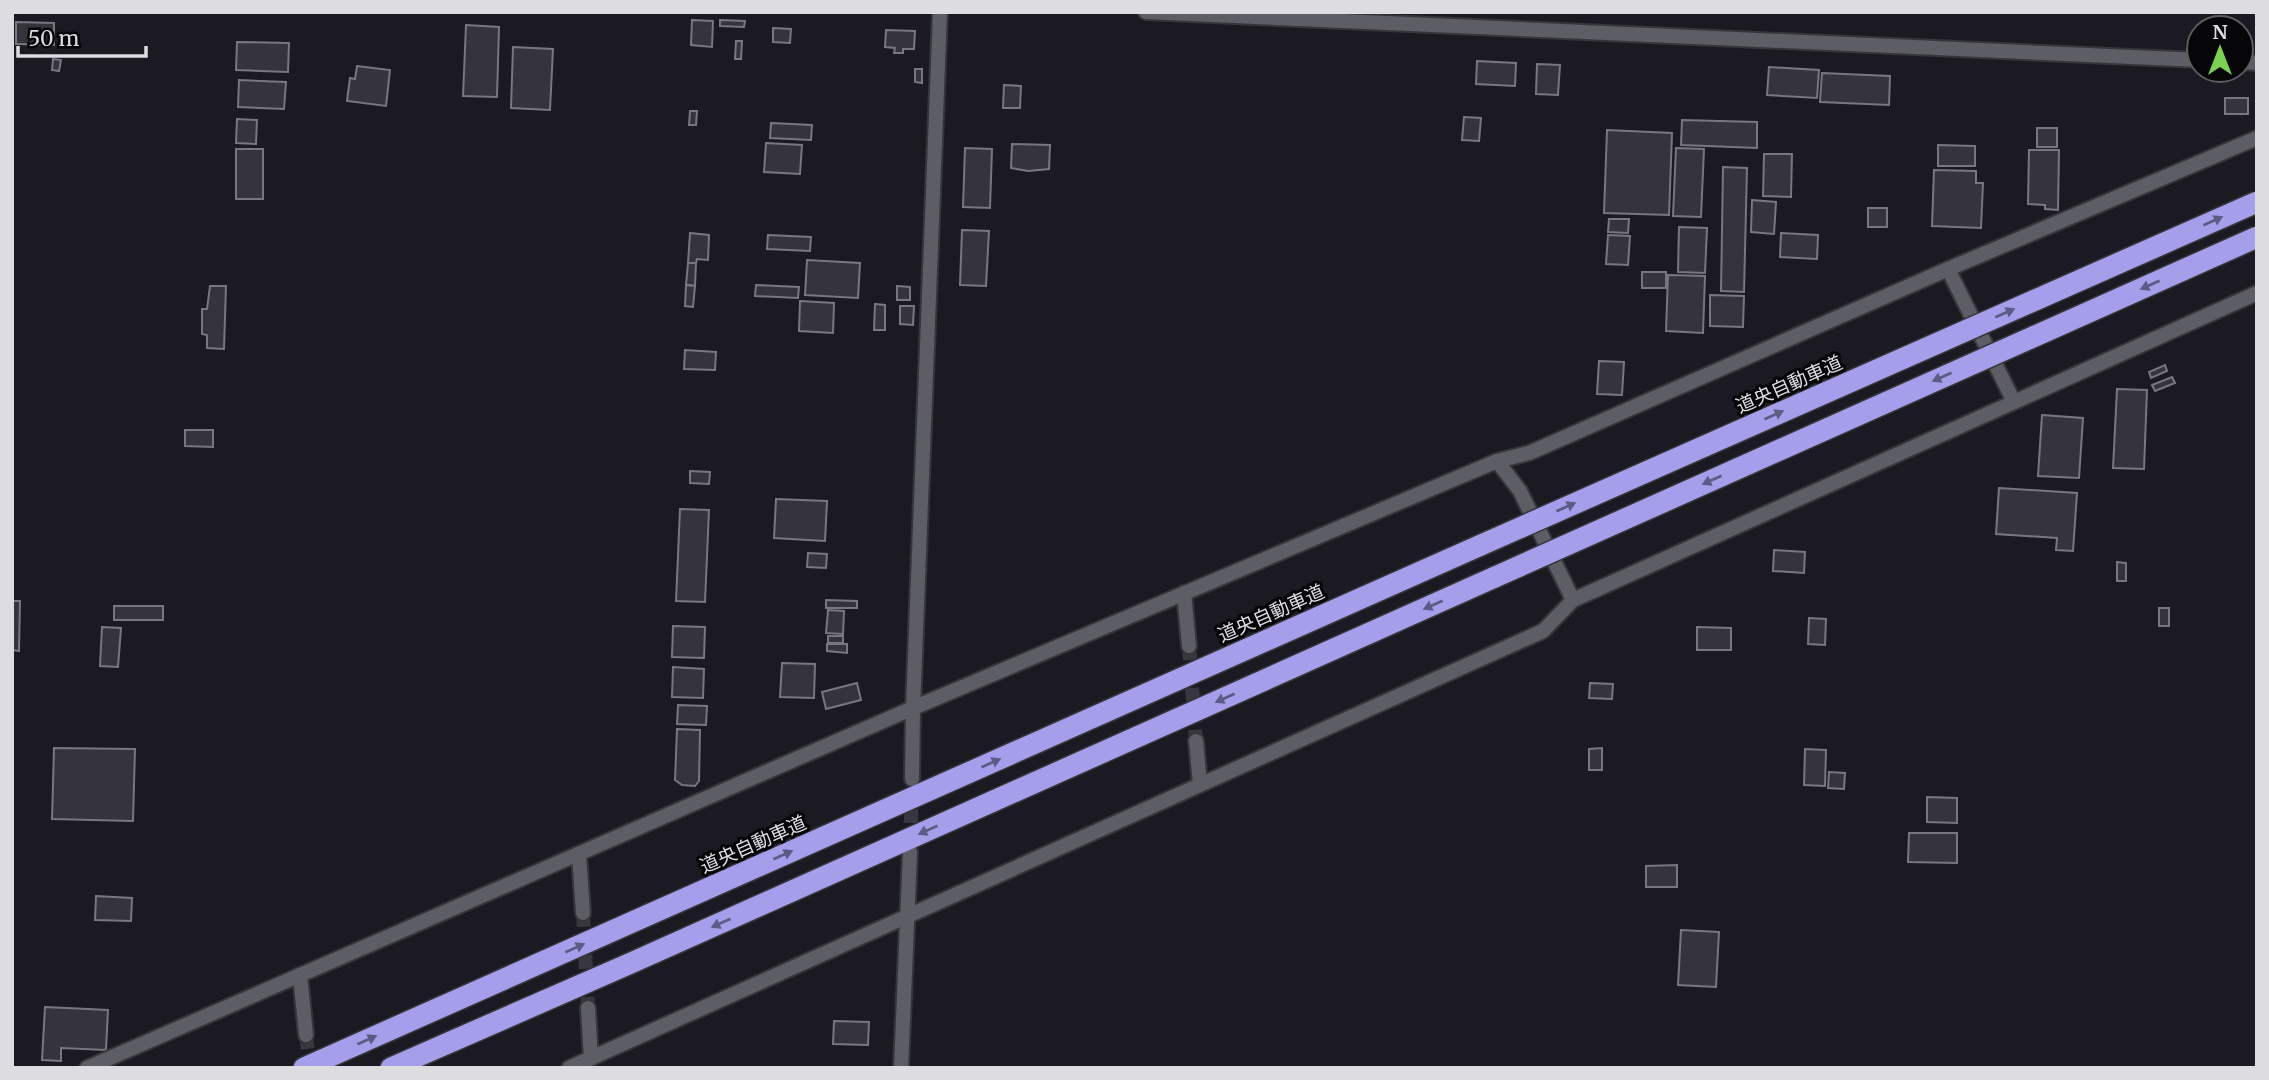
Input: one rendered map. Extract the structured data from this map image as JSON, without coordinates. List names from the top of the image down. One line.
{"streets":{"highway":["道央自動車道"]},"scale_bar":"50 m","north":"top"}
